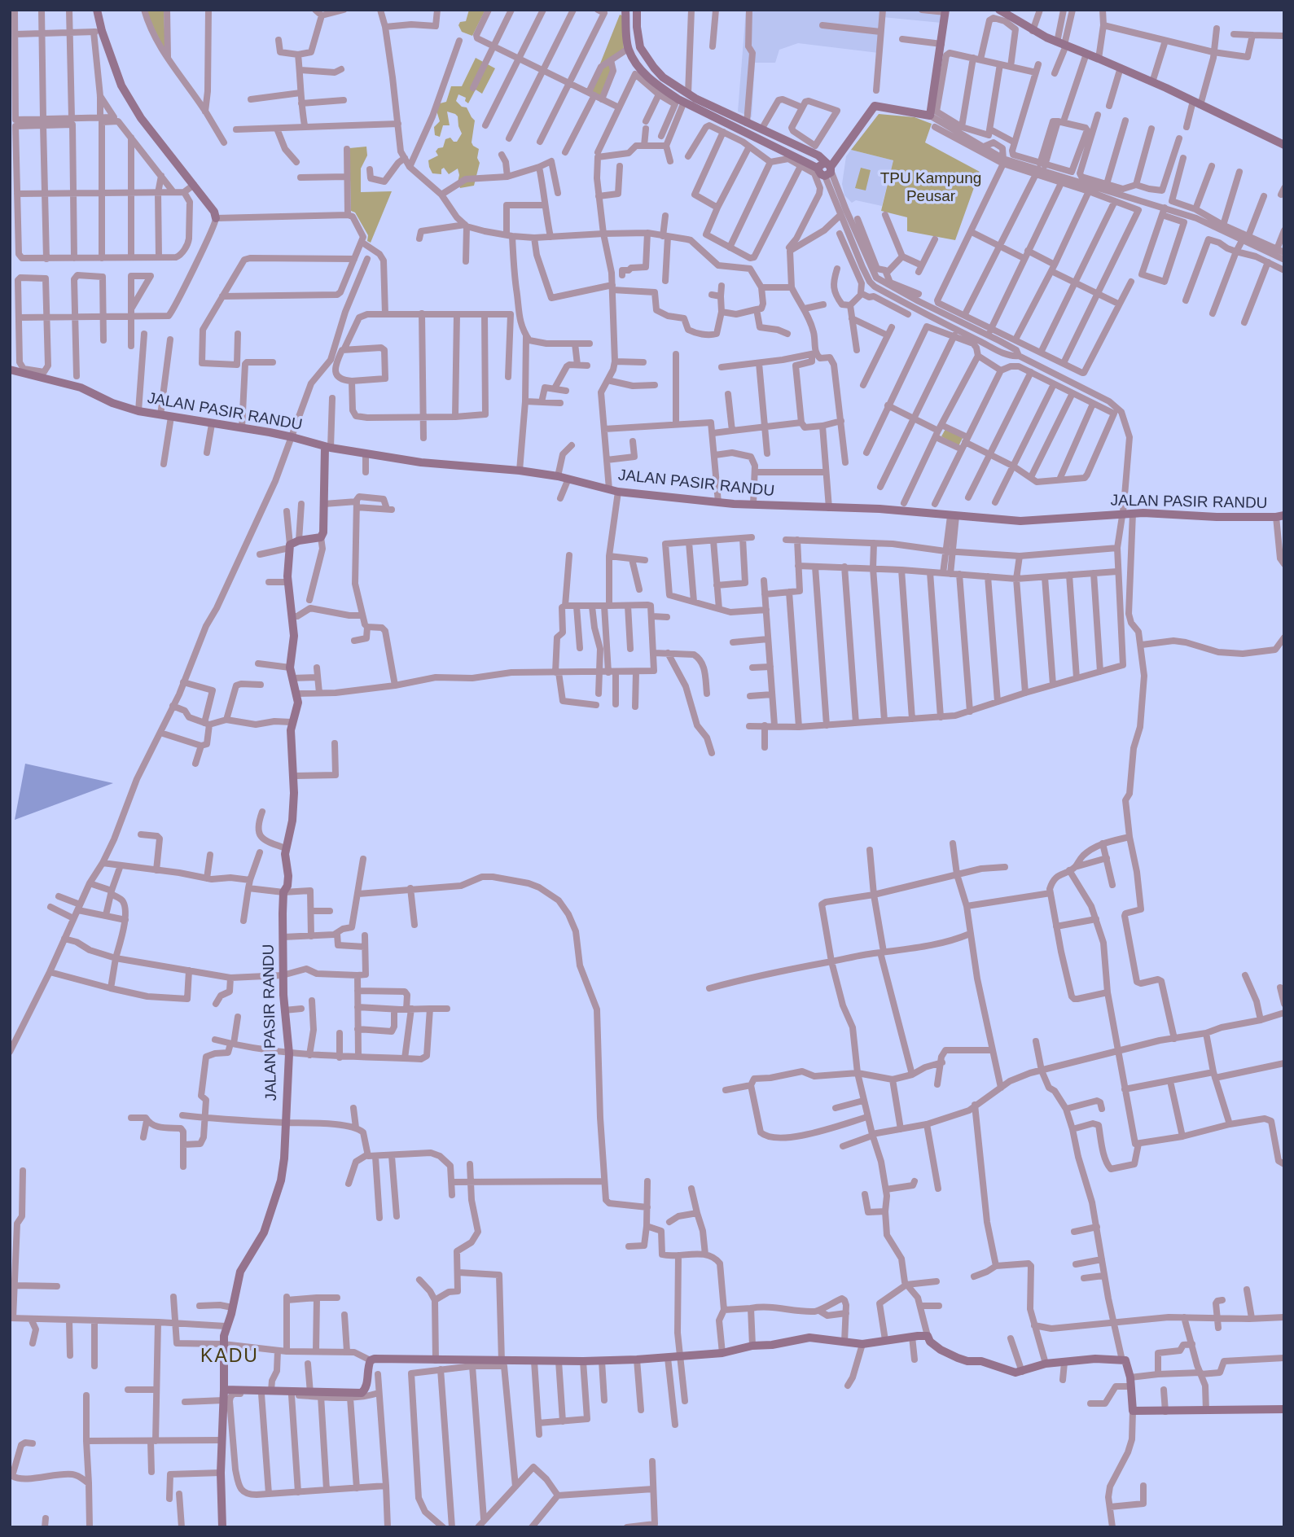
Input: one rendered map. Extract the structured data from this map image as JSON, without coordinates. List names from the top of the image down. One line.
{"streets":{"street":["JALAN PASIR RANDU"]},"districts":["KADU"],"parks":["TPU Kampung Peusar"]}
